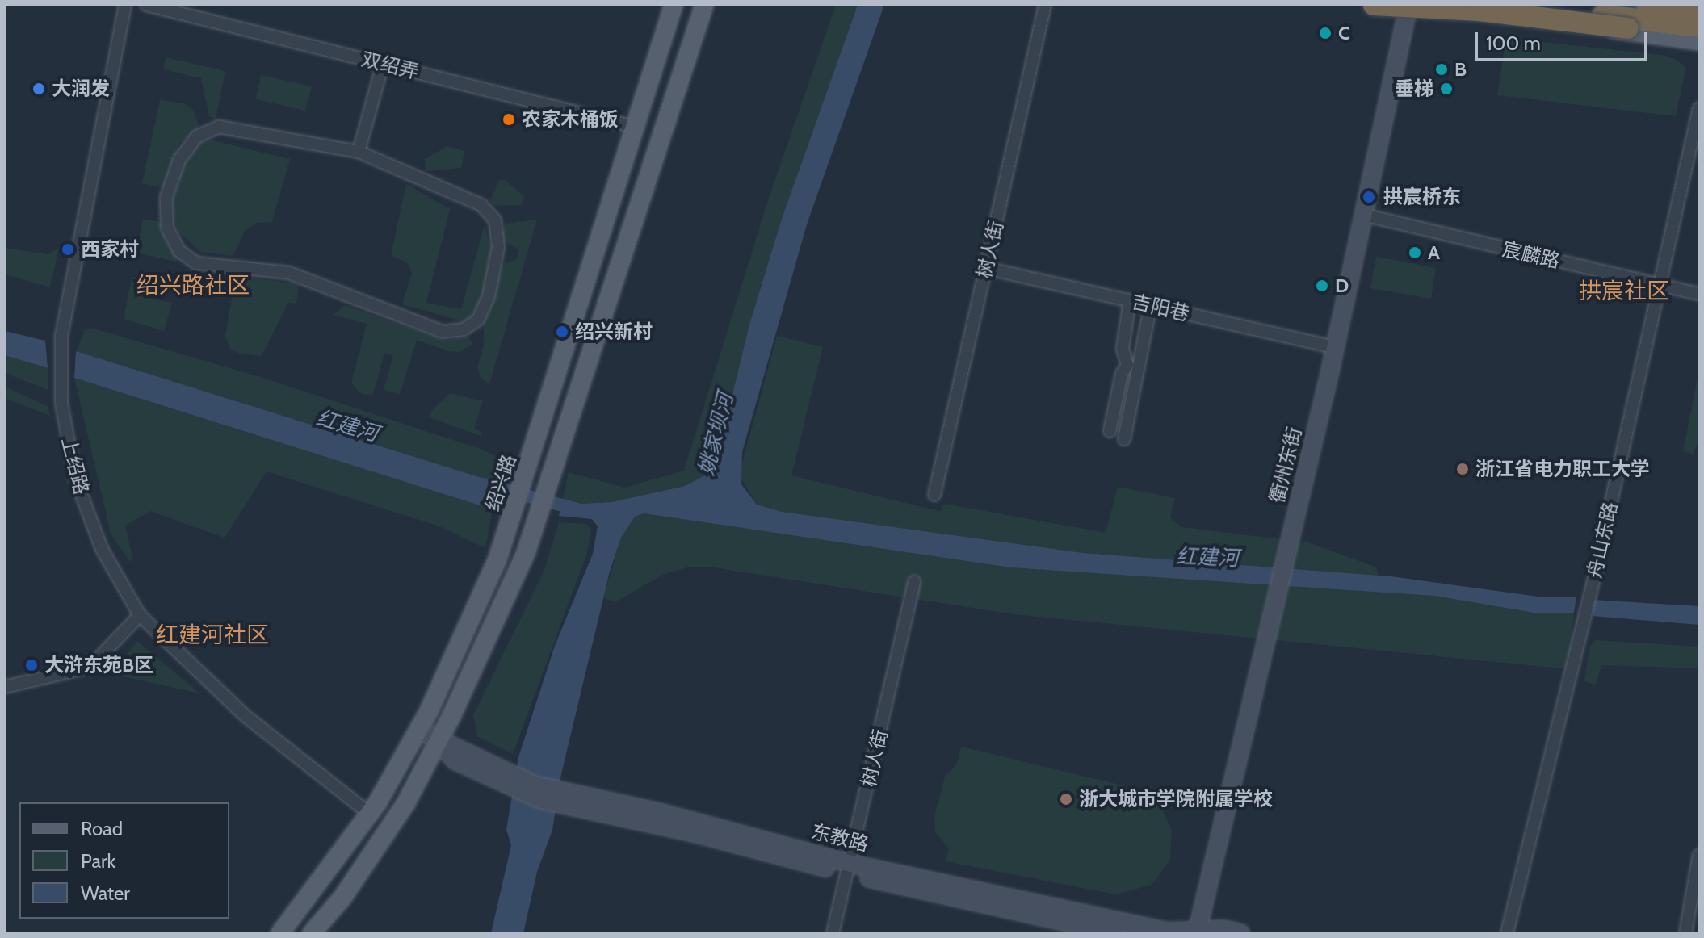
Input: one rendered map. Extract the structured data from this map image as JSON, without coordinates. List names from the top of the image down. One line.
{"streets":{"main road":["绍兴路"],"street":["双绍弄","树人街","宸麟路","吉阳巷","衢州东街","上绍路","舟山东路","东教路"]},"crossings":[["双绍弄","绍兴路"],["树人街","吉阳巷"],["树人街","东教路"],["宸麟路","衢州东街"],["宸麟路","舟山东路"],["吉阳巷","衢州东街"],["衢州东街","东教路"],["上绍路","绍兴路"],["绍兴路","东教路"]],"districts":["绍兴路社区","拱宸社区","红建河社区"],"water":["红建河","姚家坝河"],"places":["C","B","大润发","垂梯","农家木桶饭","拱宸桥东","西家村","A","D","绍兴新村","浙江省电力职工大学","大浒东苑B区","浙大城市学院附属学校"],"legend":["Road","Park","Water"],"scale_bar":"100 m"}
